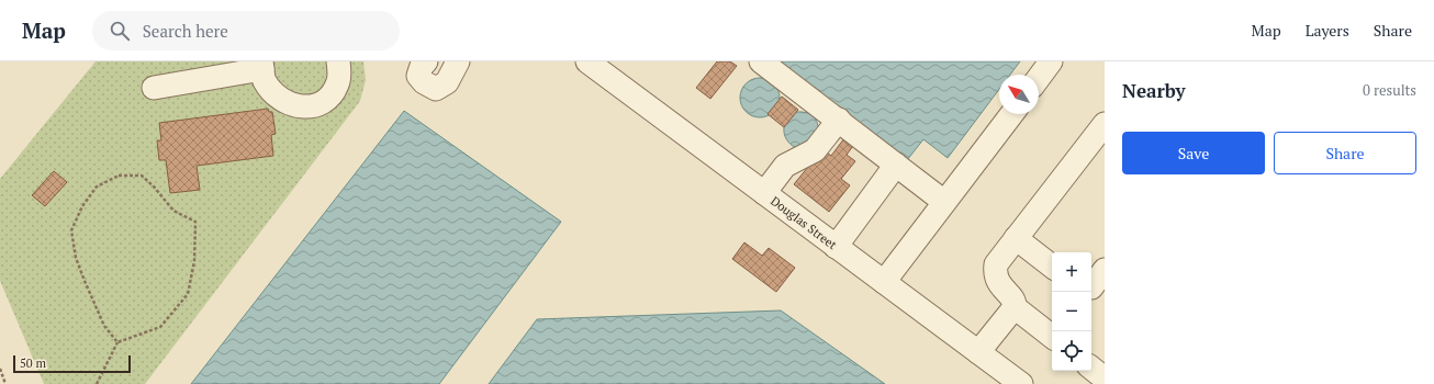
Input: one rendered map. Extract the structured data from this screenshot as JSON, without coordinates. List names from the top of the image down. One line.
{"streets":{"street":["Douglas Street"]},"scale_bar":"50 m","north":"top left","page":{"header":"Map","search":"Search here","nav":["Map","Layers","Share"],"heading":["Nearby","0 results"],"buttons":["Save","Share"],"map_buttons":["+","−"],"scale":"50 m"}}
